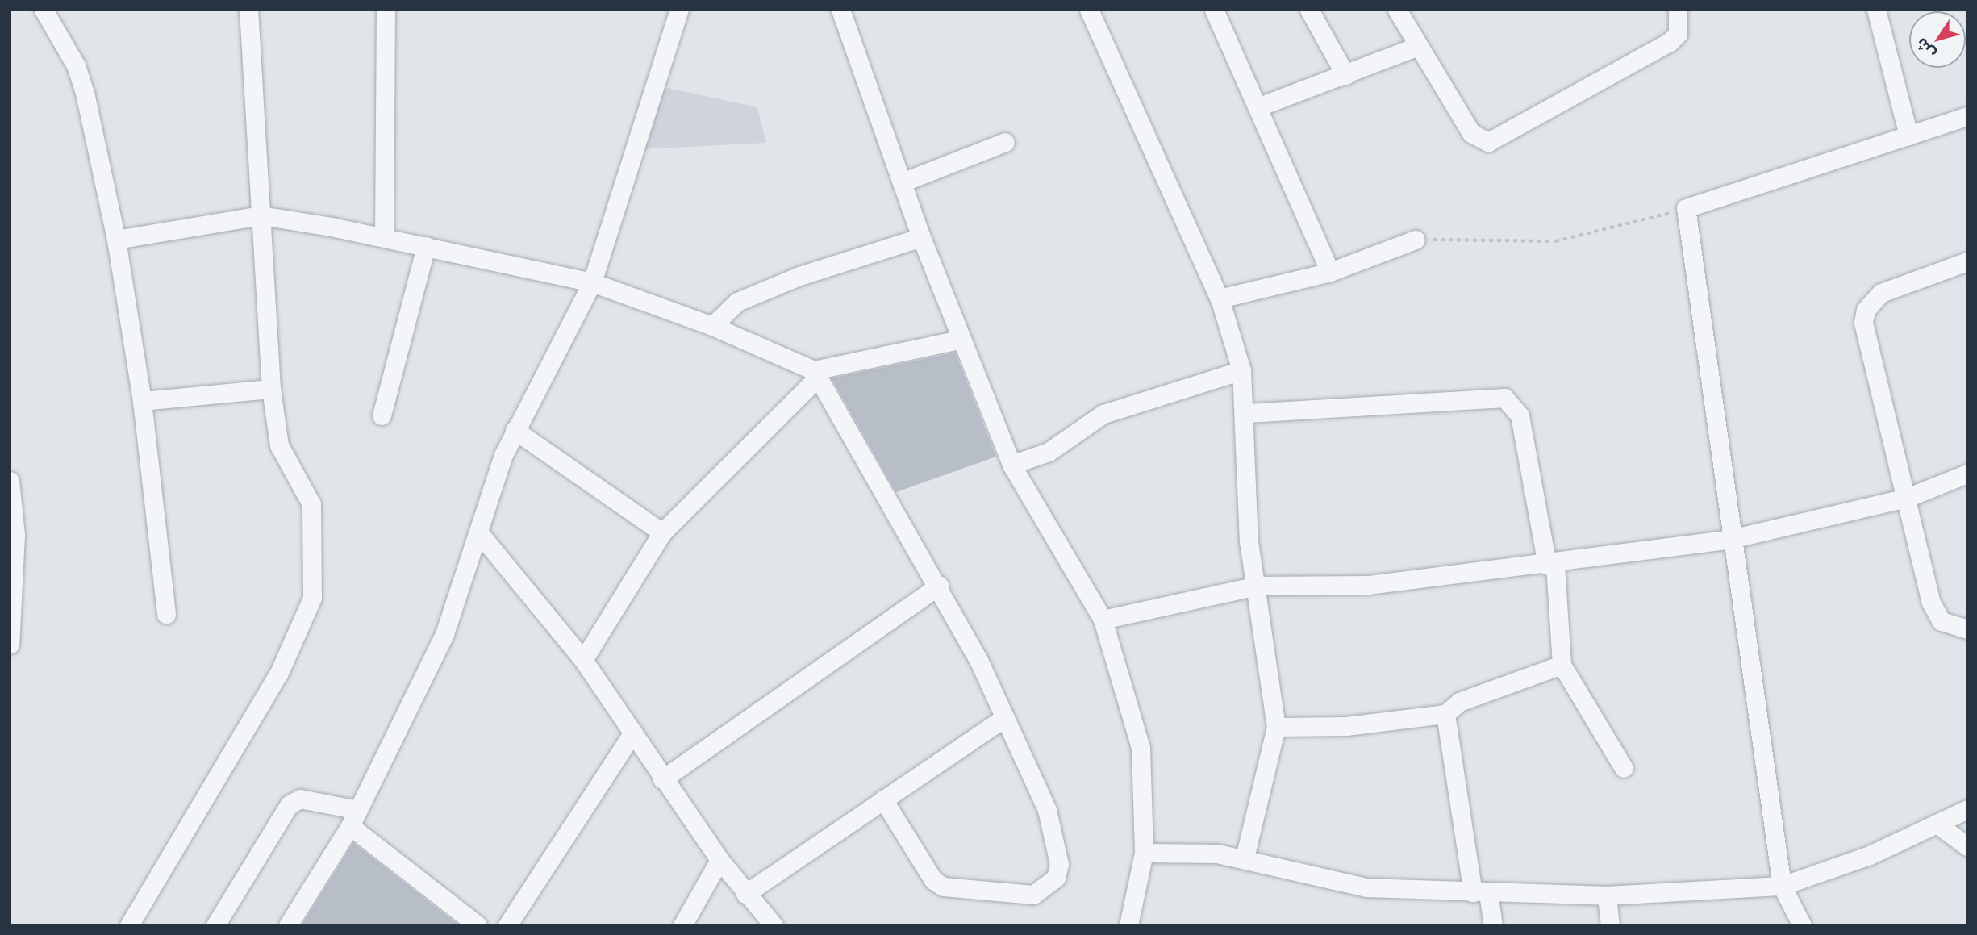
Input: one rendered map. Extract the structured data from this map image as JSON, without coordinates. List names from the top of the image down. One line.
{"north":"bottom left"}
